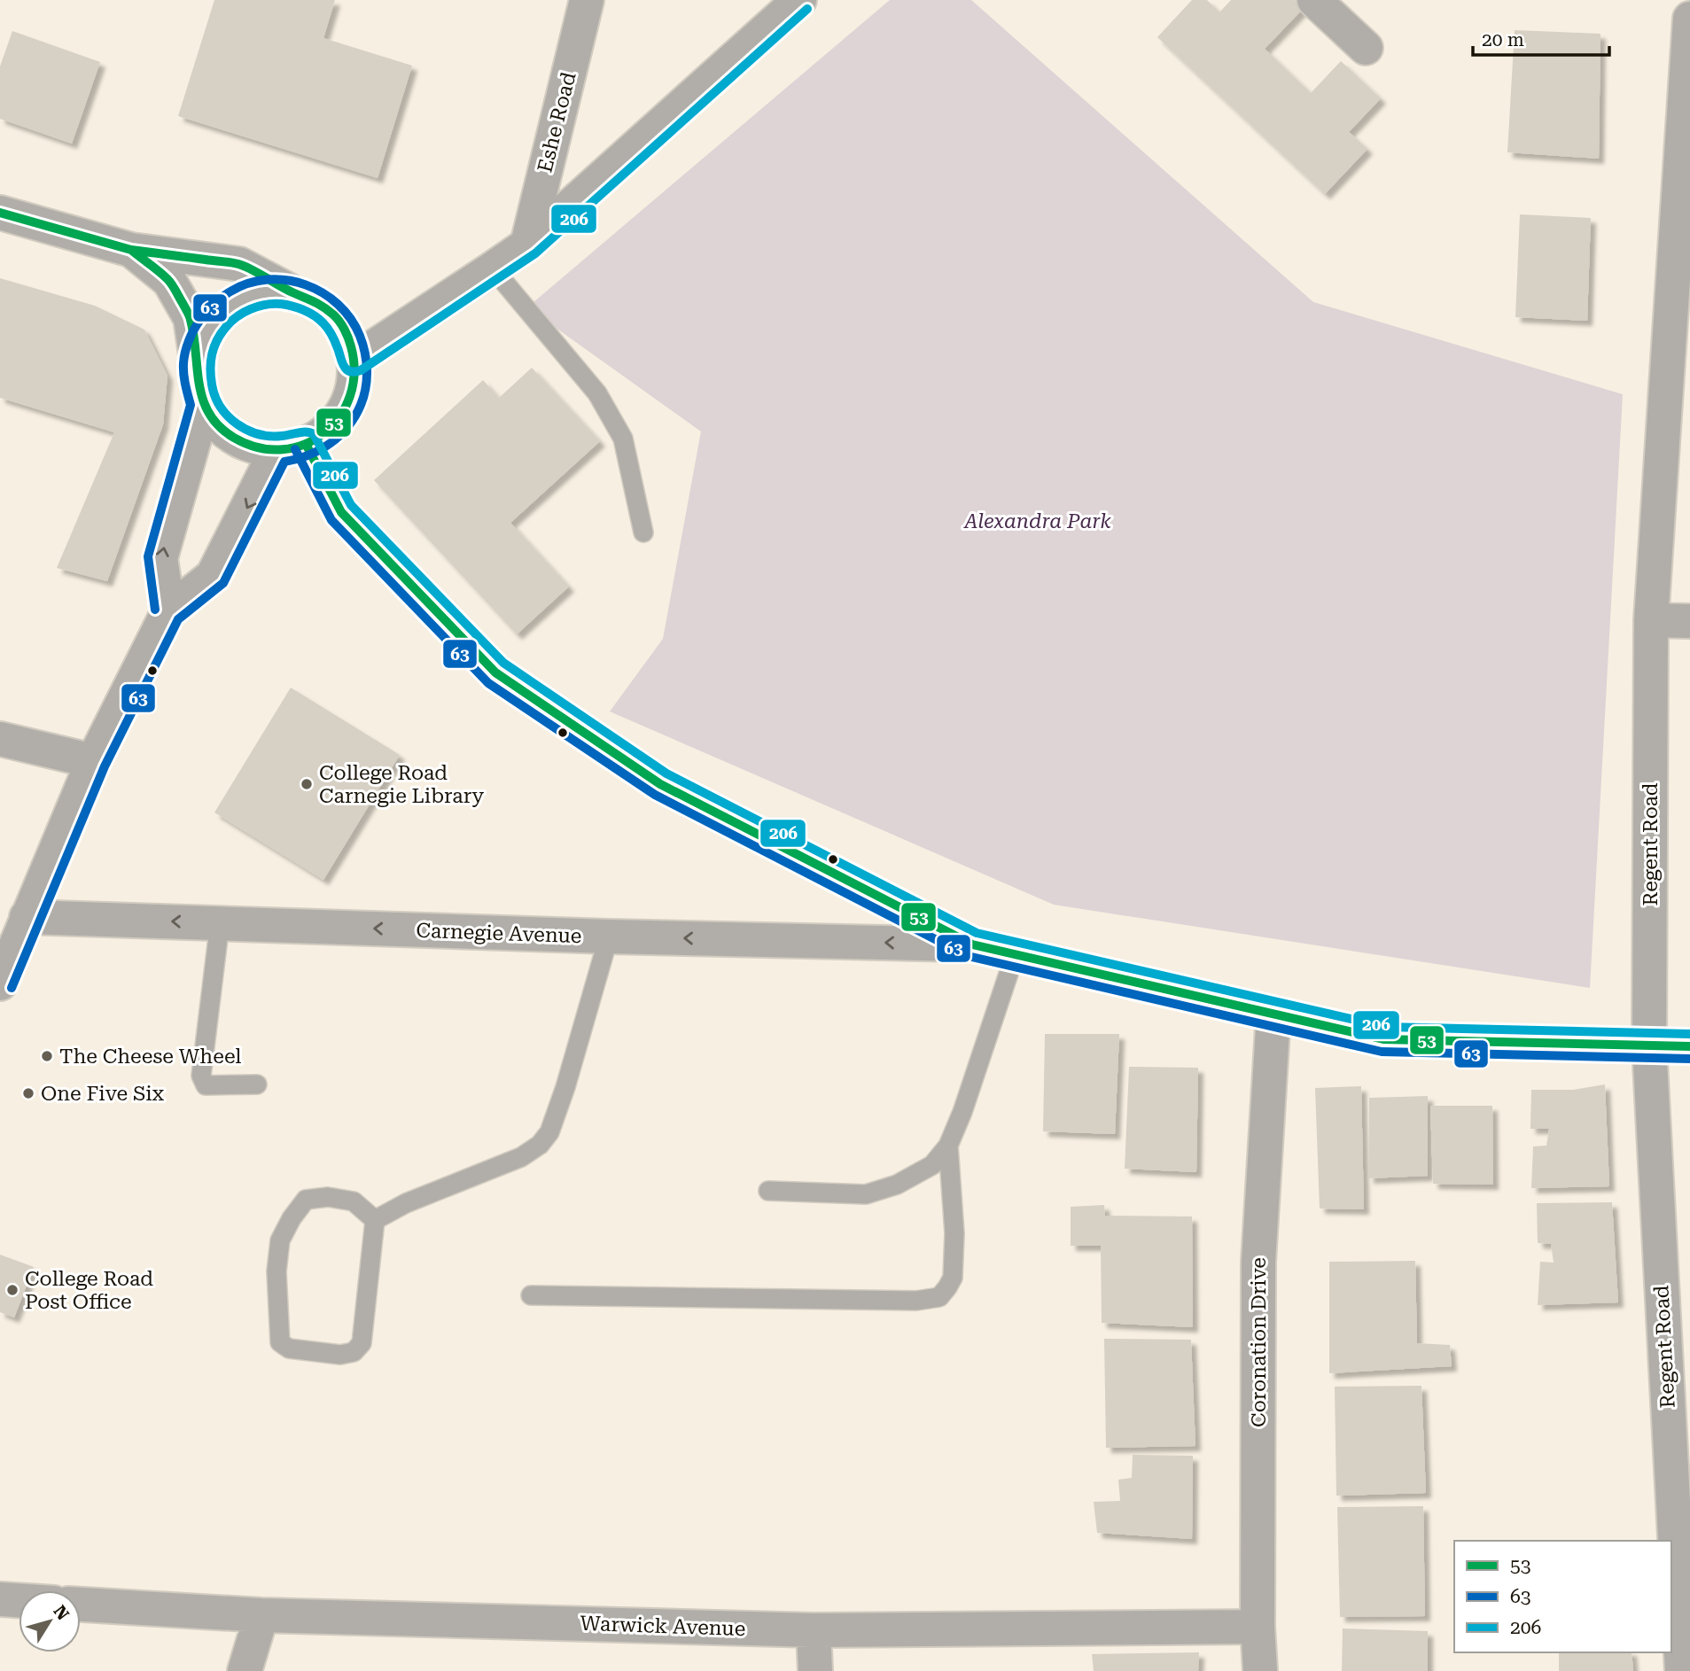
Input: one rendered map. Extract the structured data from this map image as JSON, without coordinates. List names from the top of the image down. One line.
{"streets":{"street":["Eshe Road","Regent Road","Carnegie Avenue","Coronation Drive","Warwick Avenue"]},"crossings":[["Coronation Drive","Warwick Avenue"]],"one_way":["Carnegie Avenue"],"parks":["Alexandra Park"],"places":["College Road Carnegie Library","The Cheese Wheel","One Five Six","College Road Post Office"],"lines":["transit line 206","transit line 53","transit line 63"],"legend":["53","63","206"],"scale_bar":"20 m","north":"top right"}
